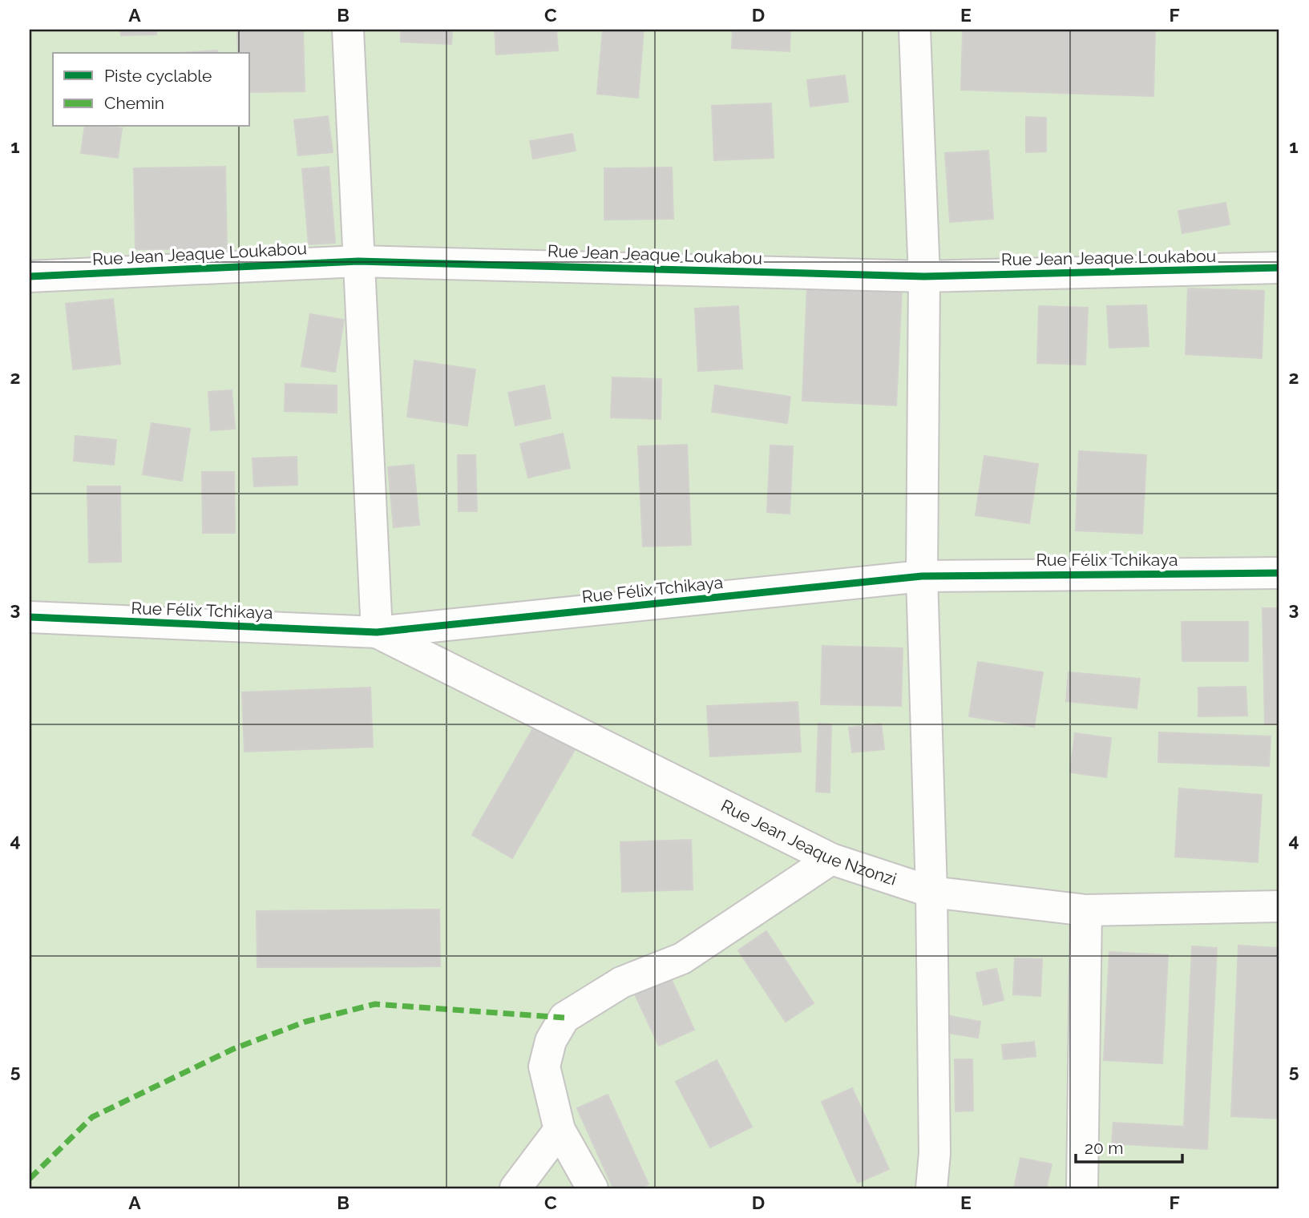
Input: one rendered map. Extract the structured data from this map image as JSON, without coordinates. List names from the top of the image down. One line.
{"streets":{"street":["Rue Jean Jeaque Loukabou","Rue Félix Tchikaya","Rue Jean Jeaque Nzonzi"]},"crossings":[["Rue Félix Tchikaya","Rue Jean Jeaque Nzonzi"]],"legend":["Piste cyclable","Chemin"],"scale_bar":"20 m","grid":{"columns":["A","B","C","D","E","F"],"rows":["1","2","3","4","5"]}}
